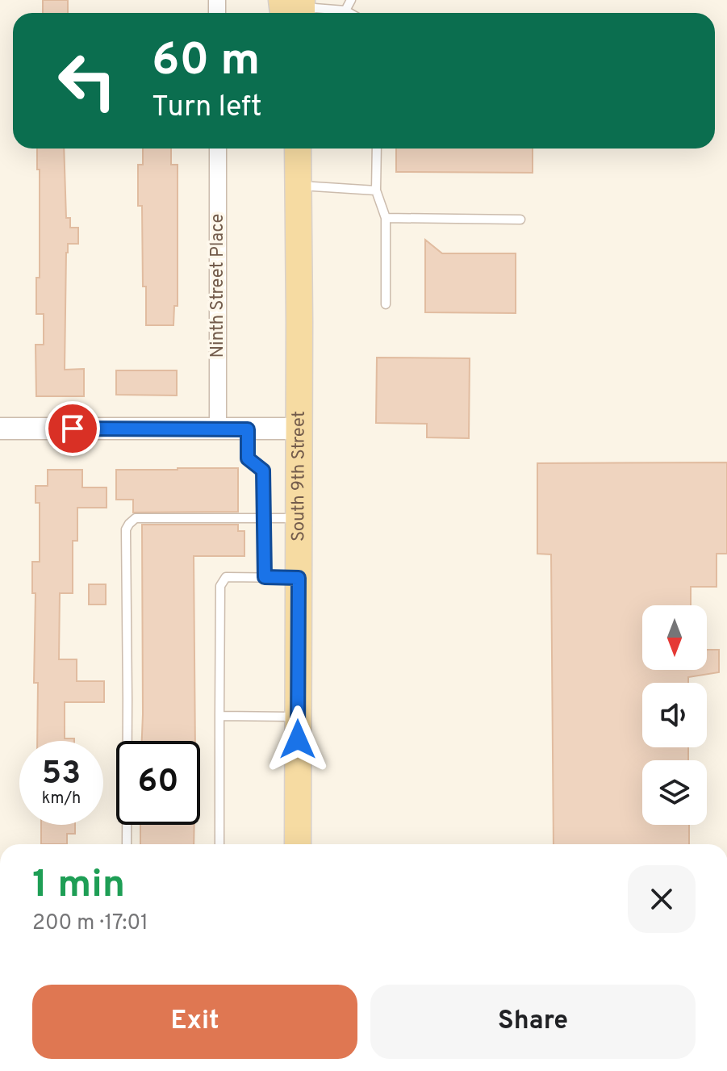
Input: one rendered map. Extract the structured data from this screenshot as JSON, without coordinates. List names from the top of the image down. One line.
{"streets":{"main road":["South 9th Street"],"street":["Ninth Street Place"]},"north":"bottom","page":{"turn":["60 m","Turn left"],"speed":"53 km/h","limit":"60","heading":["1 min","200 m · 17:01"],"buttons":["Exit","Share"]}}
